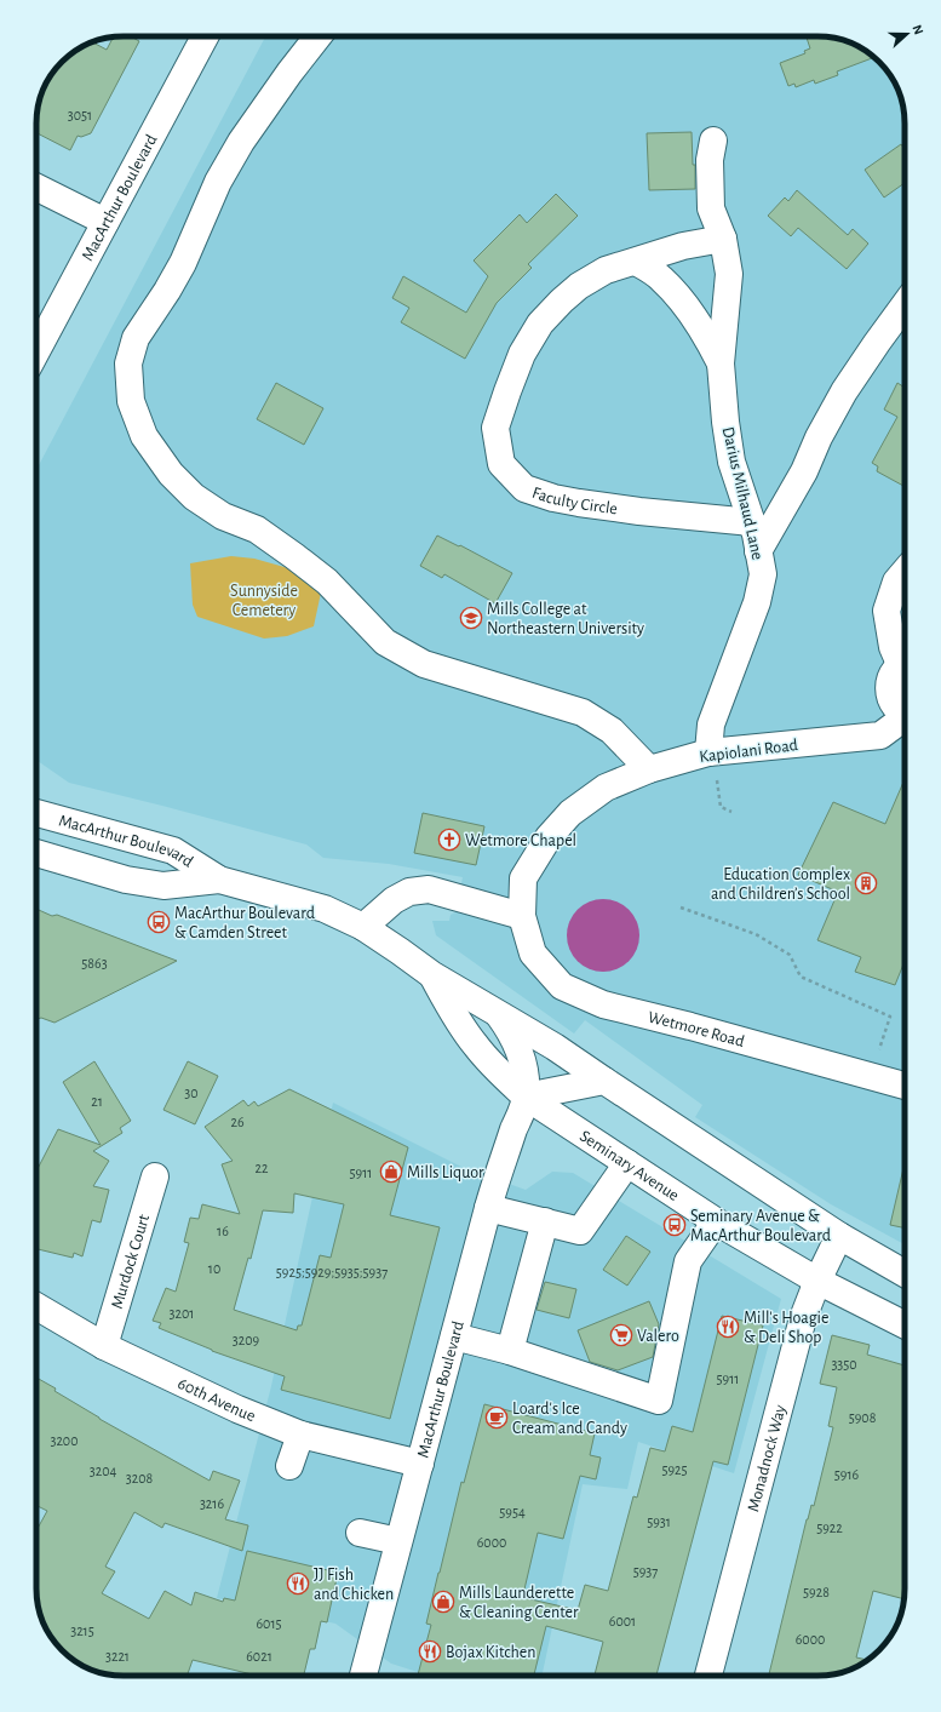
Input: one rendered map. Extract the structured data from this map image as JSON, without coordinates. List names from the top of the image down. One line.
{"streets":{"street":["MacArthur Boulevard","Darius Milhaud Lane","Faculty Circle","Kapiolani Road","Wetmore Road","Seminary Avenue","Murdock Court","60th Avenue","Monadnock Way"]},"crossings":[["MacArthur Boulevard","Seminary Avenue"],["MacArthur Boulevard","60th Avenue"],["Darius Milhaud Lane","Faculty Circle"],["Darius Milhaud Lane","Kapiolani Road"],["Kapiolani Road","Wetmore Road"],["Seminary Avenue","Monadnock Way"],["Murdock Court","60th Avenue"]],"parks":["Sunnyside Cemetery"],"places":{"school or university":["Mills College at Northeastern University"],"church":["Wetmore Chapel"],"building":["Education Complex and Children’s School"],"bus stop":["MacArthur Boulevard & Camden Street","Seminary Avenue & MacArthur Boulevard"],"shop":["Mills Liquor","Mills Launderette & Cleaning Center"],"restaurant":["Mill's Hoagie & Deli Shop","JJ Fish and Chicken","Bojax Kitchen"],"supermarket":["Valero"],"cafe":["Loard's Ice Cream and Candy"]},"house_numbers":["3051","5863","30","21","26","22","5911","16","10","5925;5929;5935;5937","3201","3209","3350","5911","5908","3200","5925","3204","5916","3208","3216","5954","5931","5922","6000","5937","5928","6001","6015","3215","6000","3221","6021"],"north":"right"}
